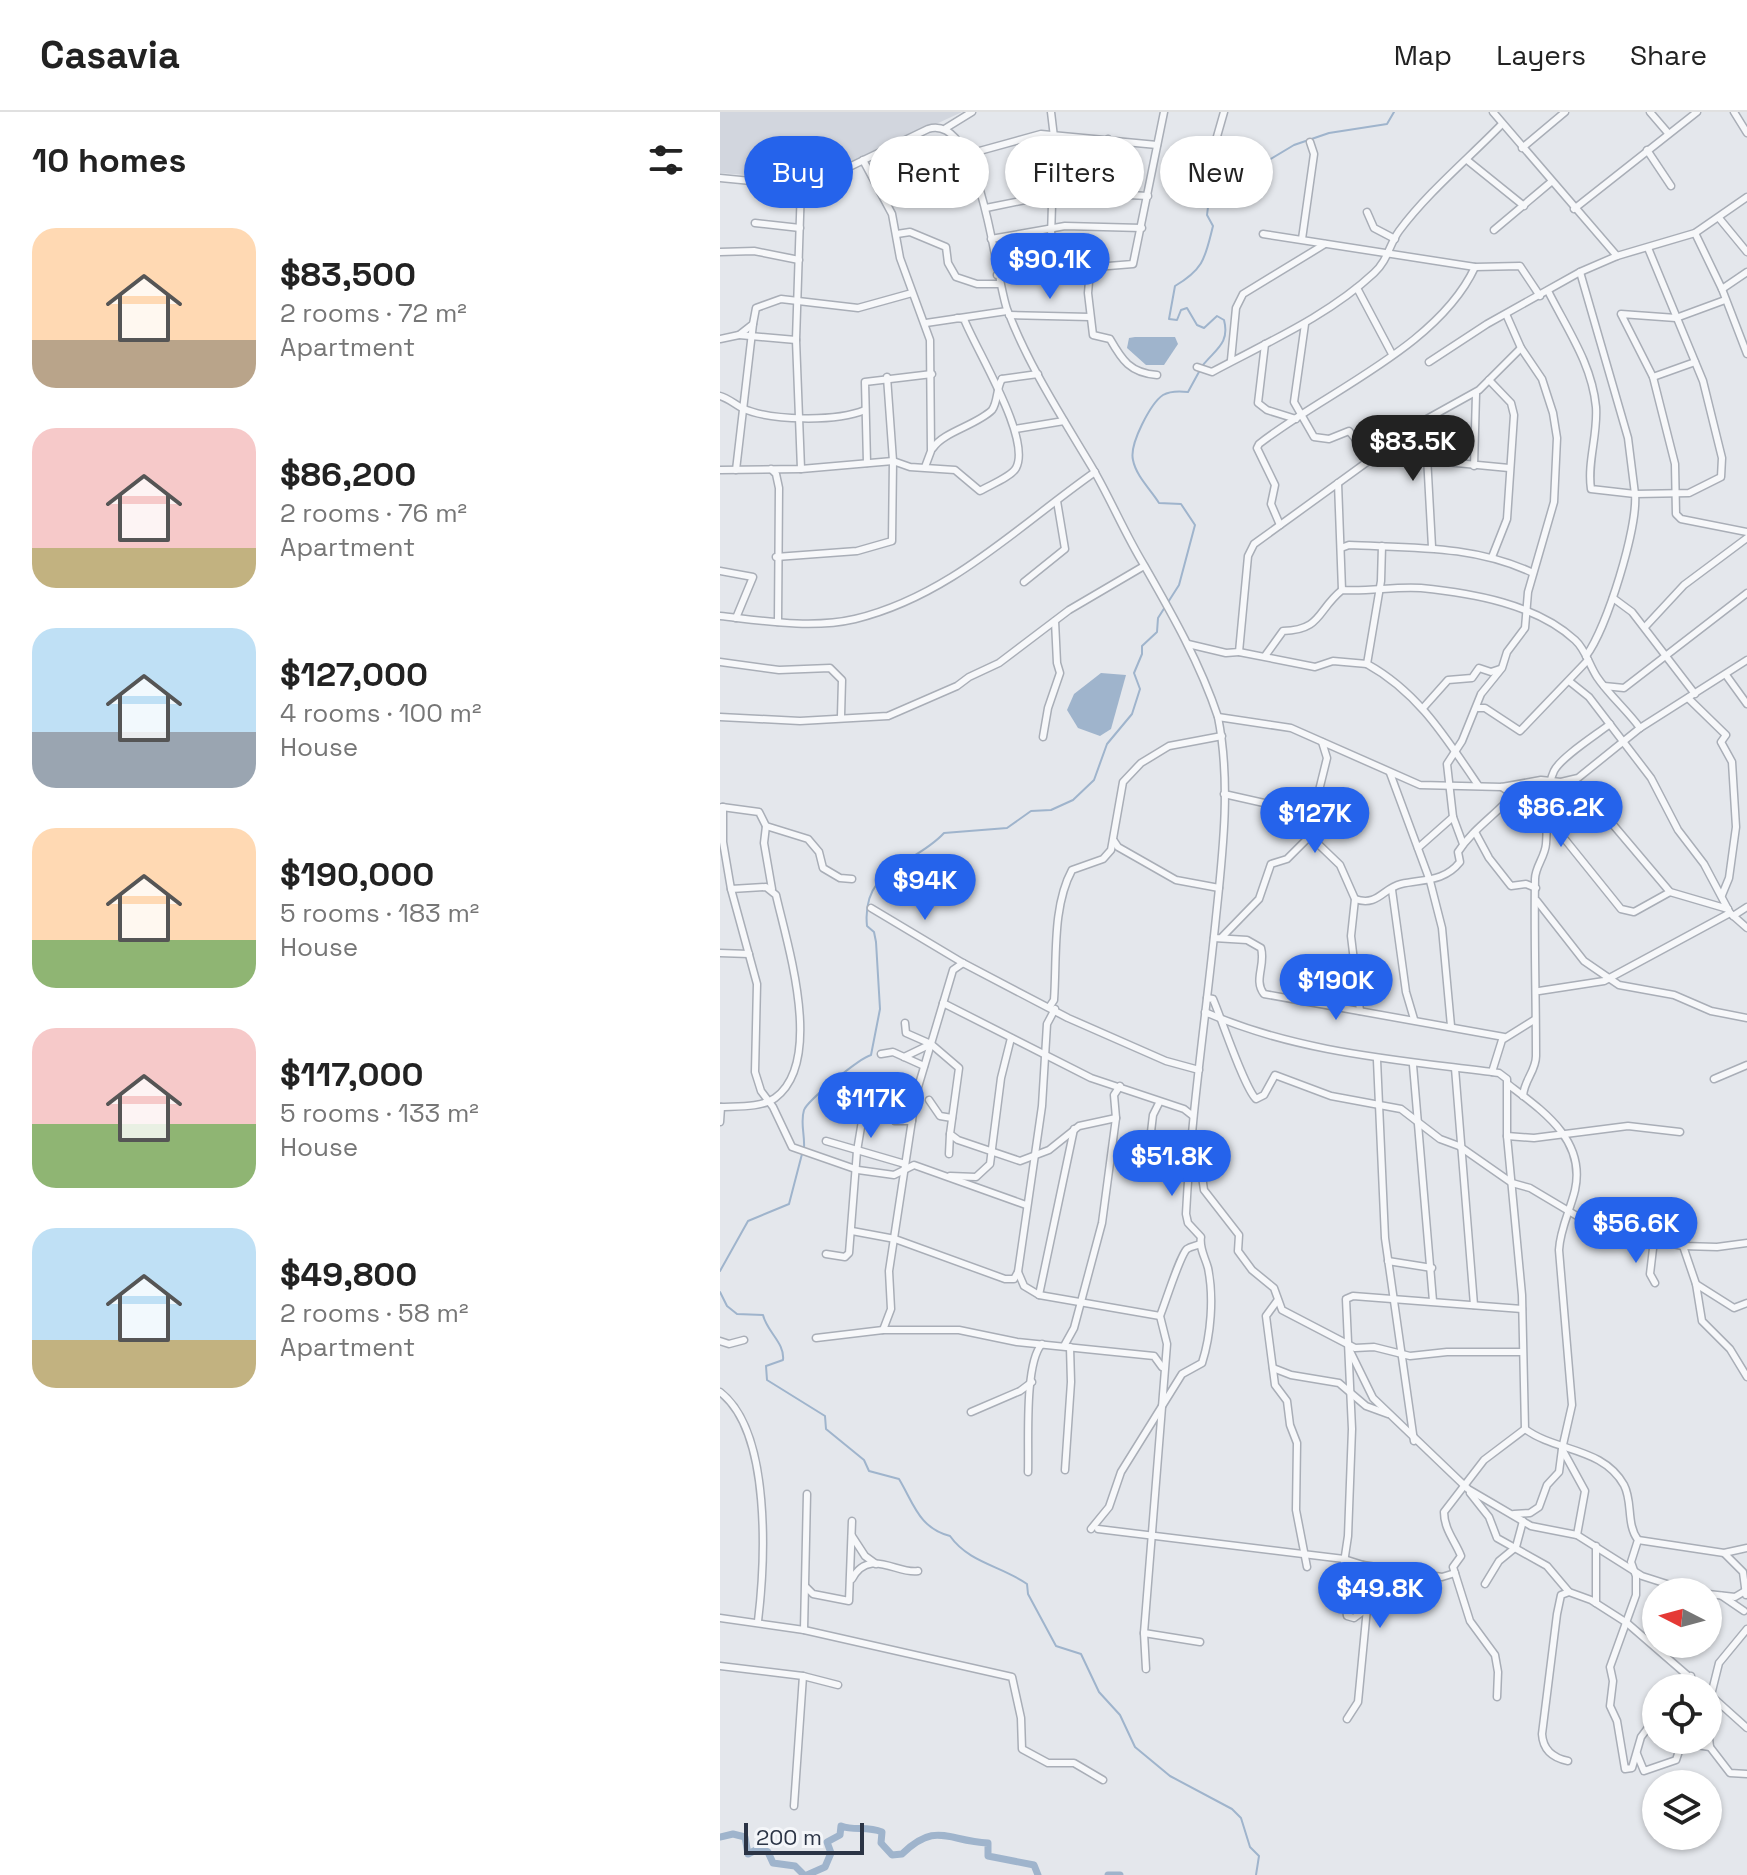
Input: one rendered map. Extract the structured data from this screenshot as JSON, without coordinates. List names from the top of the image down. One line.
{"scale_bar":"200 m","north":"left","page":{"header":"Casavia","nav":["Map","Layers","Share"],"heading":"10 homes","chip":["Buy","Rent","Filters","New"],"list":[{"name":"$83,500","note":"2 rooms · 72 m² · Apartment"},{"name":"$86,200","note":"2 rooms · 76 m² · Apartment"},{"name":"$127,000","note":"4 rooms · 100 m² · House"},{"name":"$190,000","note":"5 rooms · 183 m² · House"},{"name":"$117,000","note":"5 rooms · 133 m² · House"},{"name":"$49,800","note":"2 rooms · 58 m² · Apartment"}],"price":["$90.1K","$83.5K","$86.2K","$127K","$94K","$190K","$117K","$51.8K","$56.6K","$49.8K"],"scale":"200 m"}}
